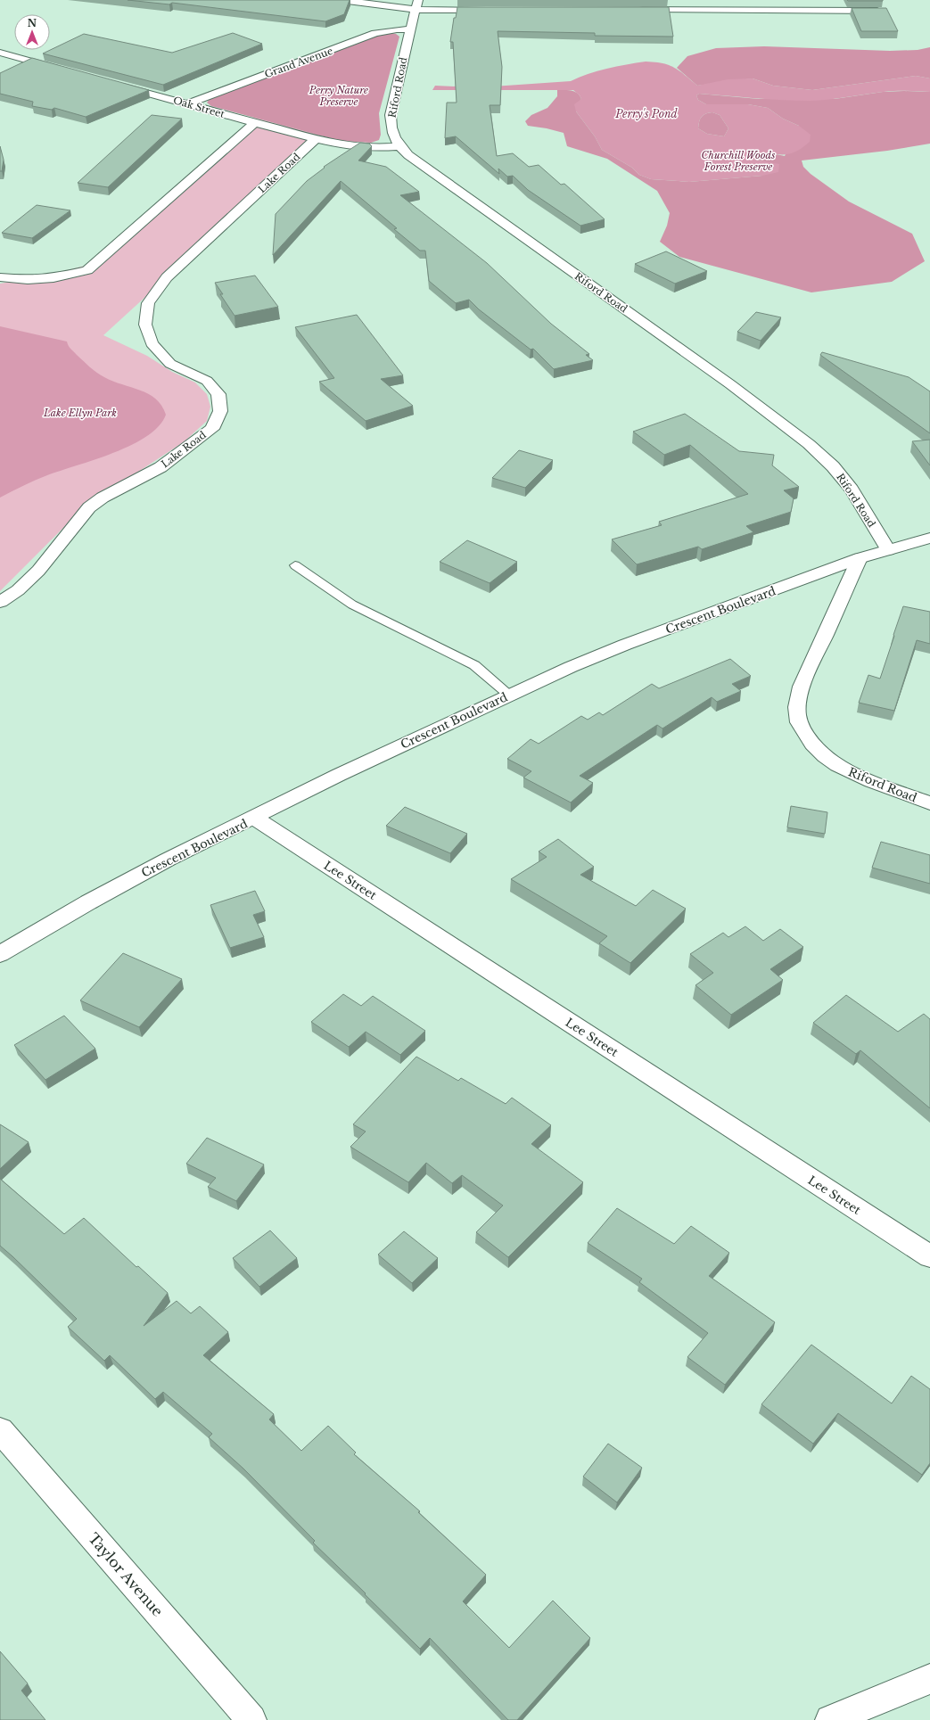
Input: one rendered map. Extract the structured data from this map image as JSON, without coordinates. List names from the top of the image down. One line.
{"streets":{"street":["Grand Avenue","Riford Road","Oak Street","Lake Road","Crescent Boulevard","Lee Street","Taylor Avenue"]},"crossings":[["Grand Avenue","Riford Road"],["Grand Avenue","Oak Street"],["Riford Road","Oak Street"],["Riford Road","Crescent Boulevard"],["Oak Street","Lake Road"],["Crescent Boulevard","Lee Street"]],"water":["Perry's Pond"],"parks":["Perry Nature Preserve","Churchill Woods Forest Preserve","Lake Ellyn Park"],"north":"top"}
